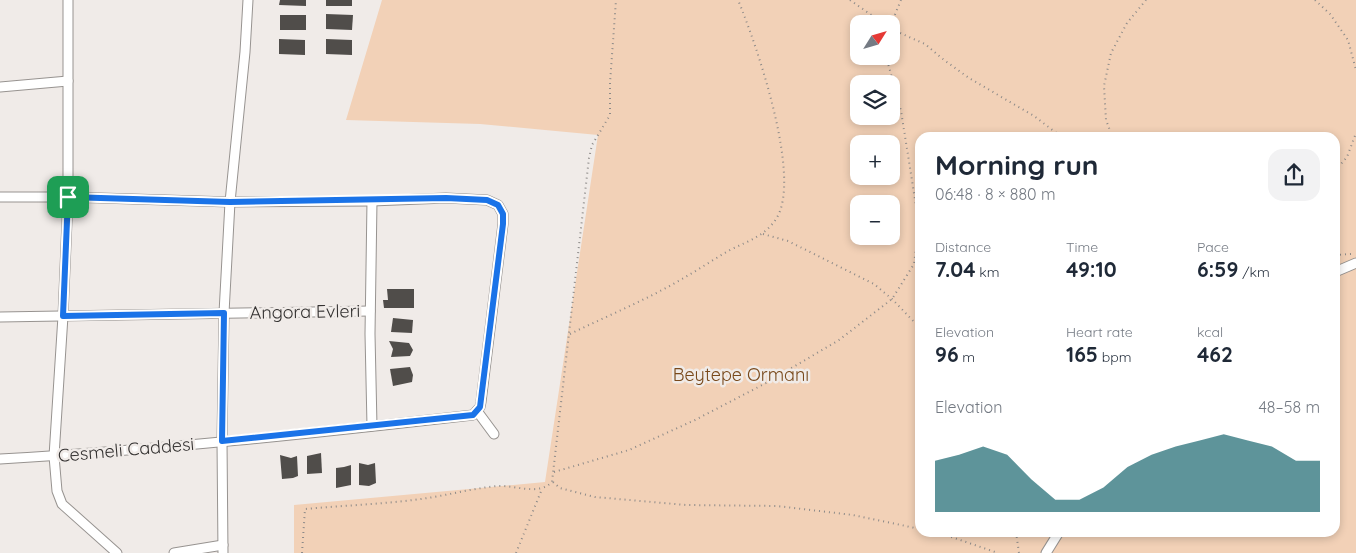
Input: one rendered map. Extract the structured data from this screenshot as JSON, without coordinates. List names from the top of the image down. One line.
{"streets":{"street":["Angora Evleri","Cesmeli Caddesi"]},"parks":["Beytepe Ormanı"],"north":"top right","page":{"map_buttons":["+","−"],"heading":["Morning run","06:48 · 8 × 880 m"],"stats":[["Distance","7.04 km"],["Time","49:10"],["Pace","6:59 /km"],["Elevation","96 m"],["Heart rate","165 bpm"],["kcal","462"]],"chart":["Elevation","48–58 m"]}}
